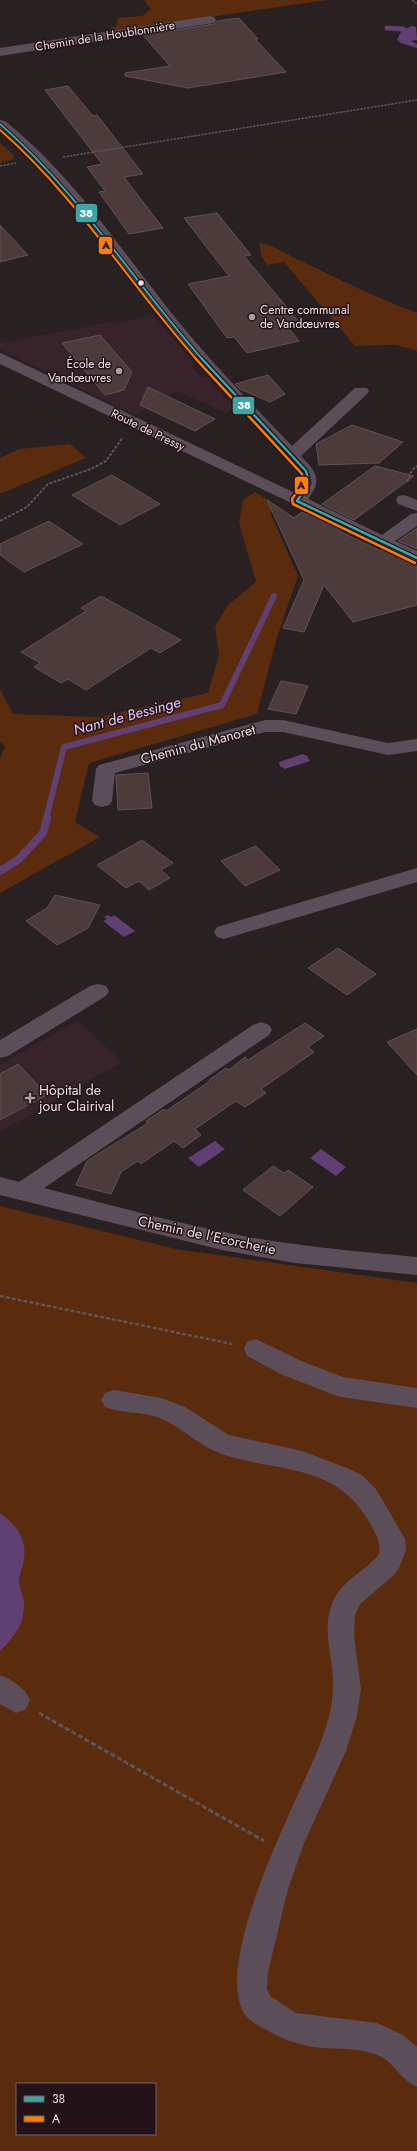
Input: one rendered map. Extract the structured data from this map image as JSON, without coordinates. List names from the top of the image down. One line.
{"streets":{"street":["Chemin de la Houblonnière","Route de Pressy","Chemin du Manoret","Chemin de l'Ecorcherie"]},"water":["Nant de Bessinge"],"places":{"other":["Centre communal de Vandœuvres","École de Vandœuvres"],"health":["Hôpital de jour Clairival"]},"lines":["transit line 38","transit line A"],"legend":["38","A"]}
